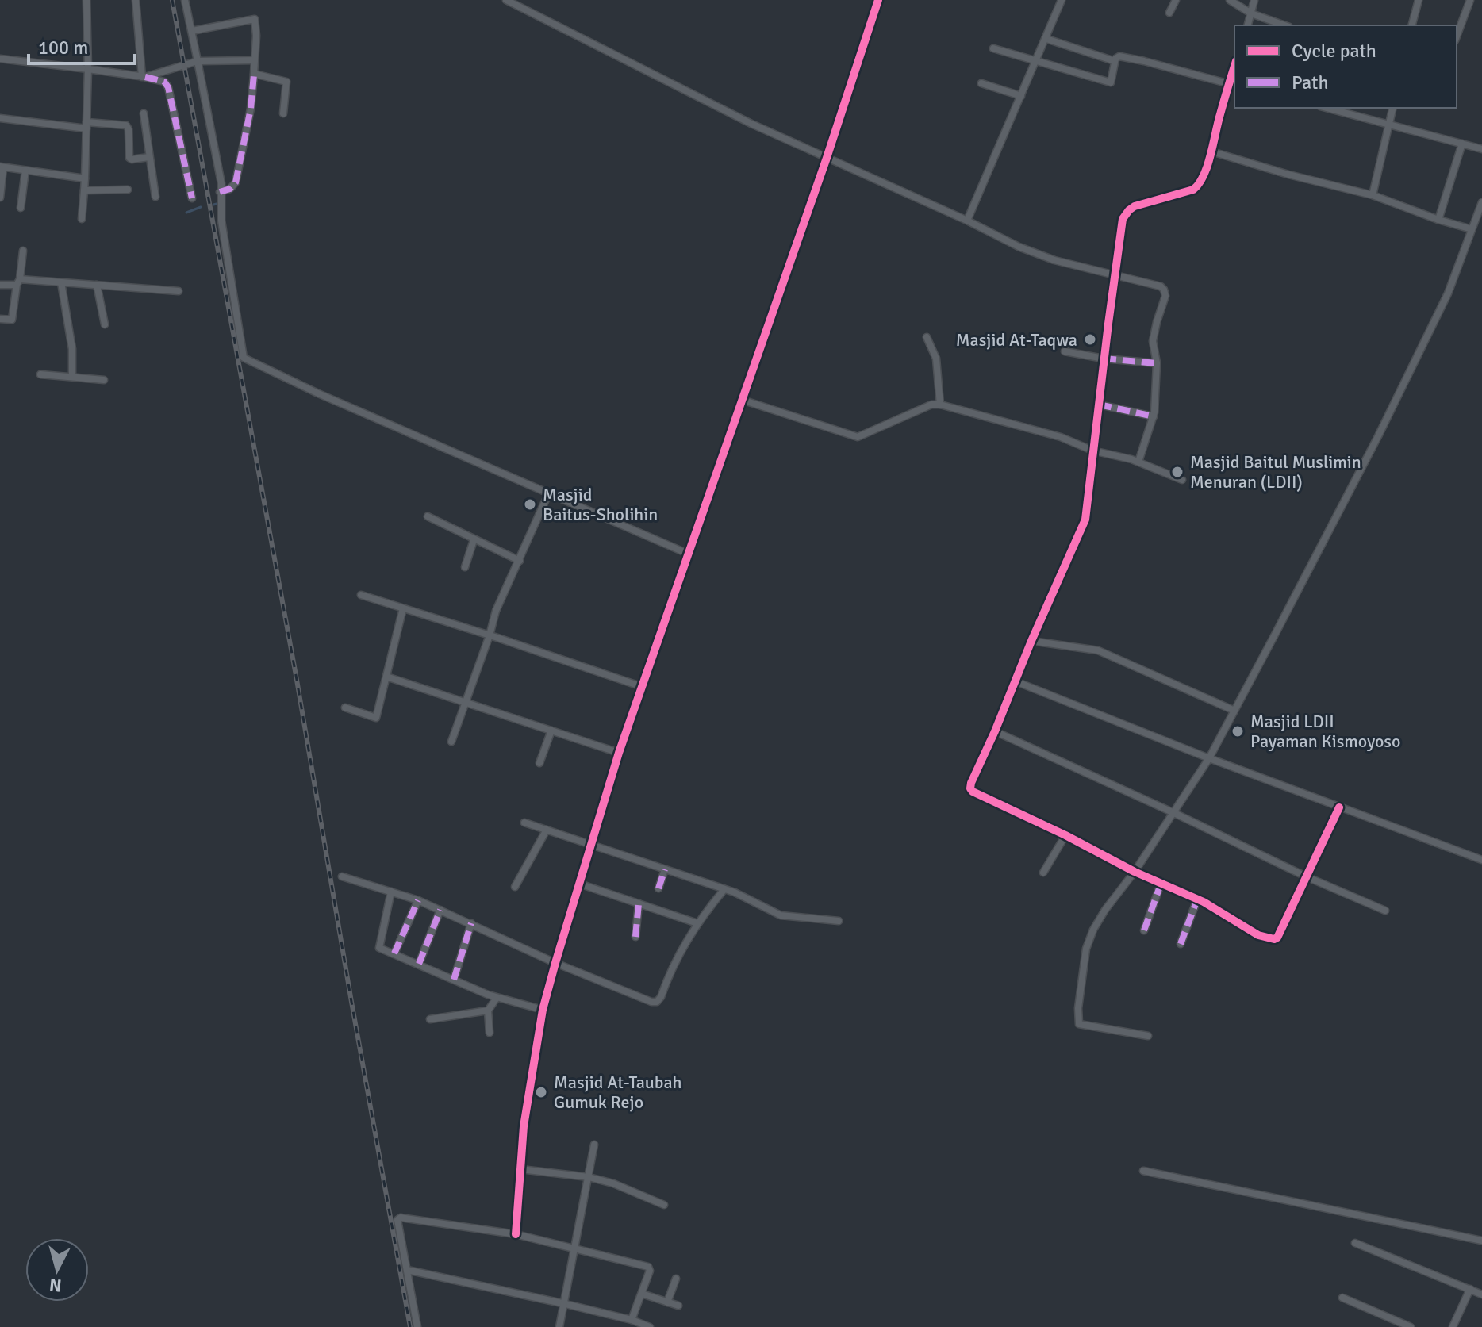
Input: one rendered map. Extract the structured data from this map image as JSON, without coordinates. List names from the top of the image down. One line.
{"places":["Masjid At-Taqwa","Masjid Baitul Muslimin Menuran (LDII)","Masjid Baitus-Sholihin","Masjid LDII Payaman Kismoyoso","Masjid At-Taubah Gumuk Rejo"],"legend":["Cycle path","Path"],"scale_bar":"100 m","north":"bottom"}
